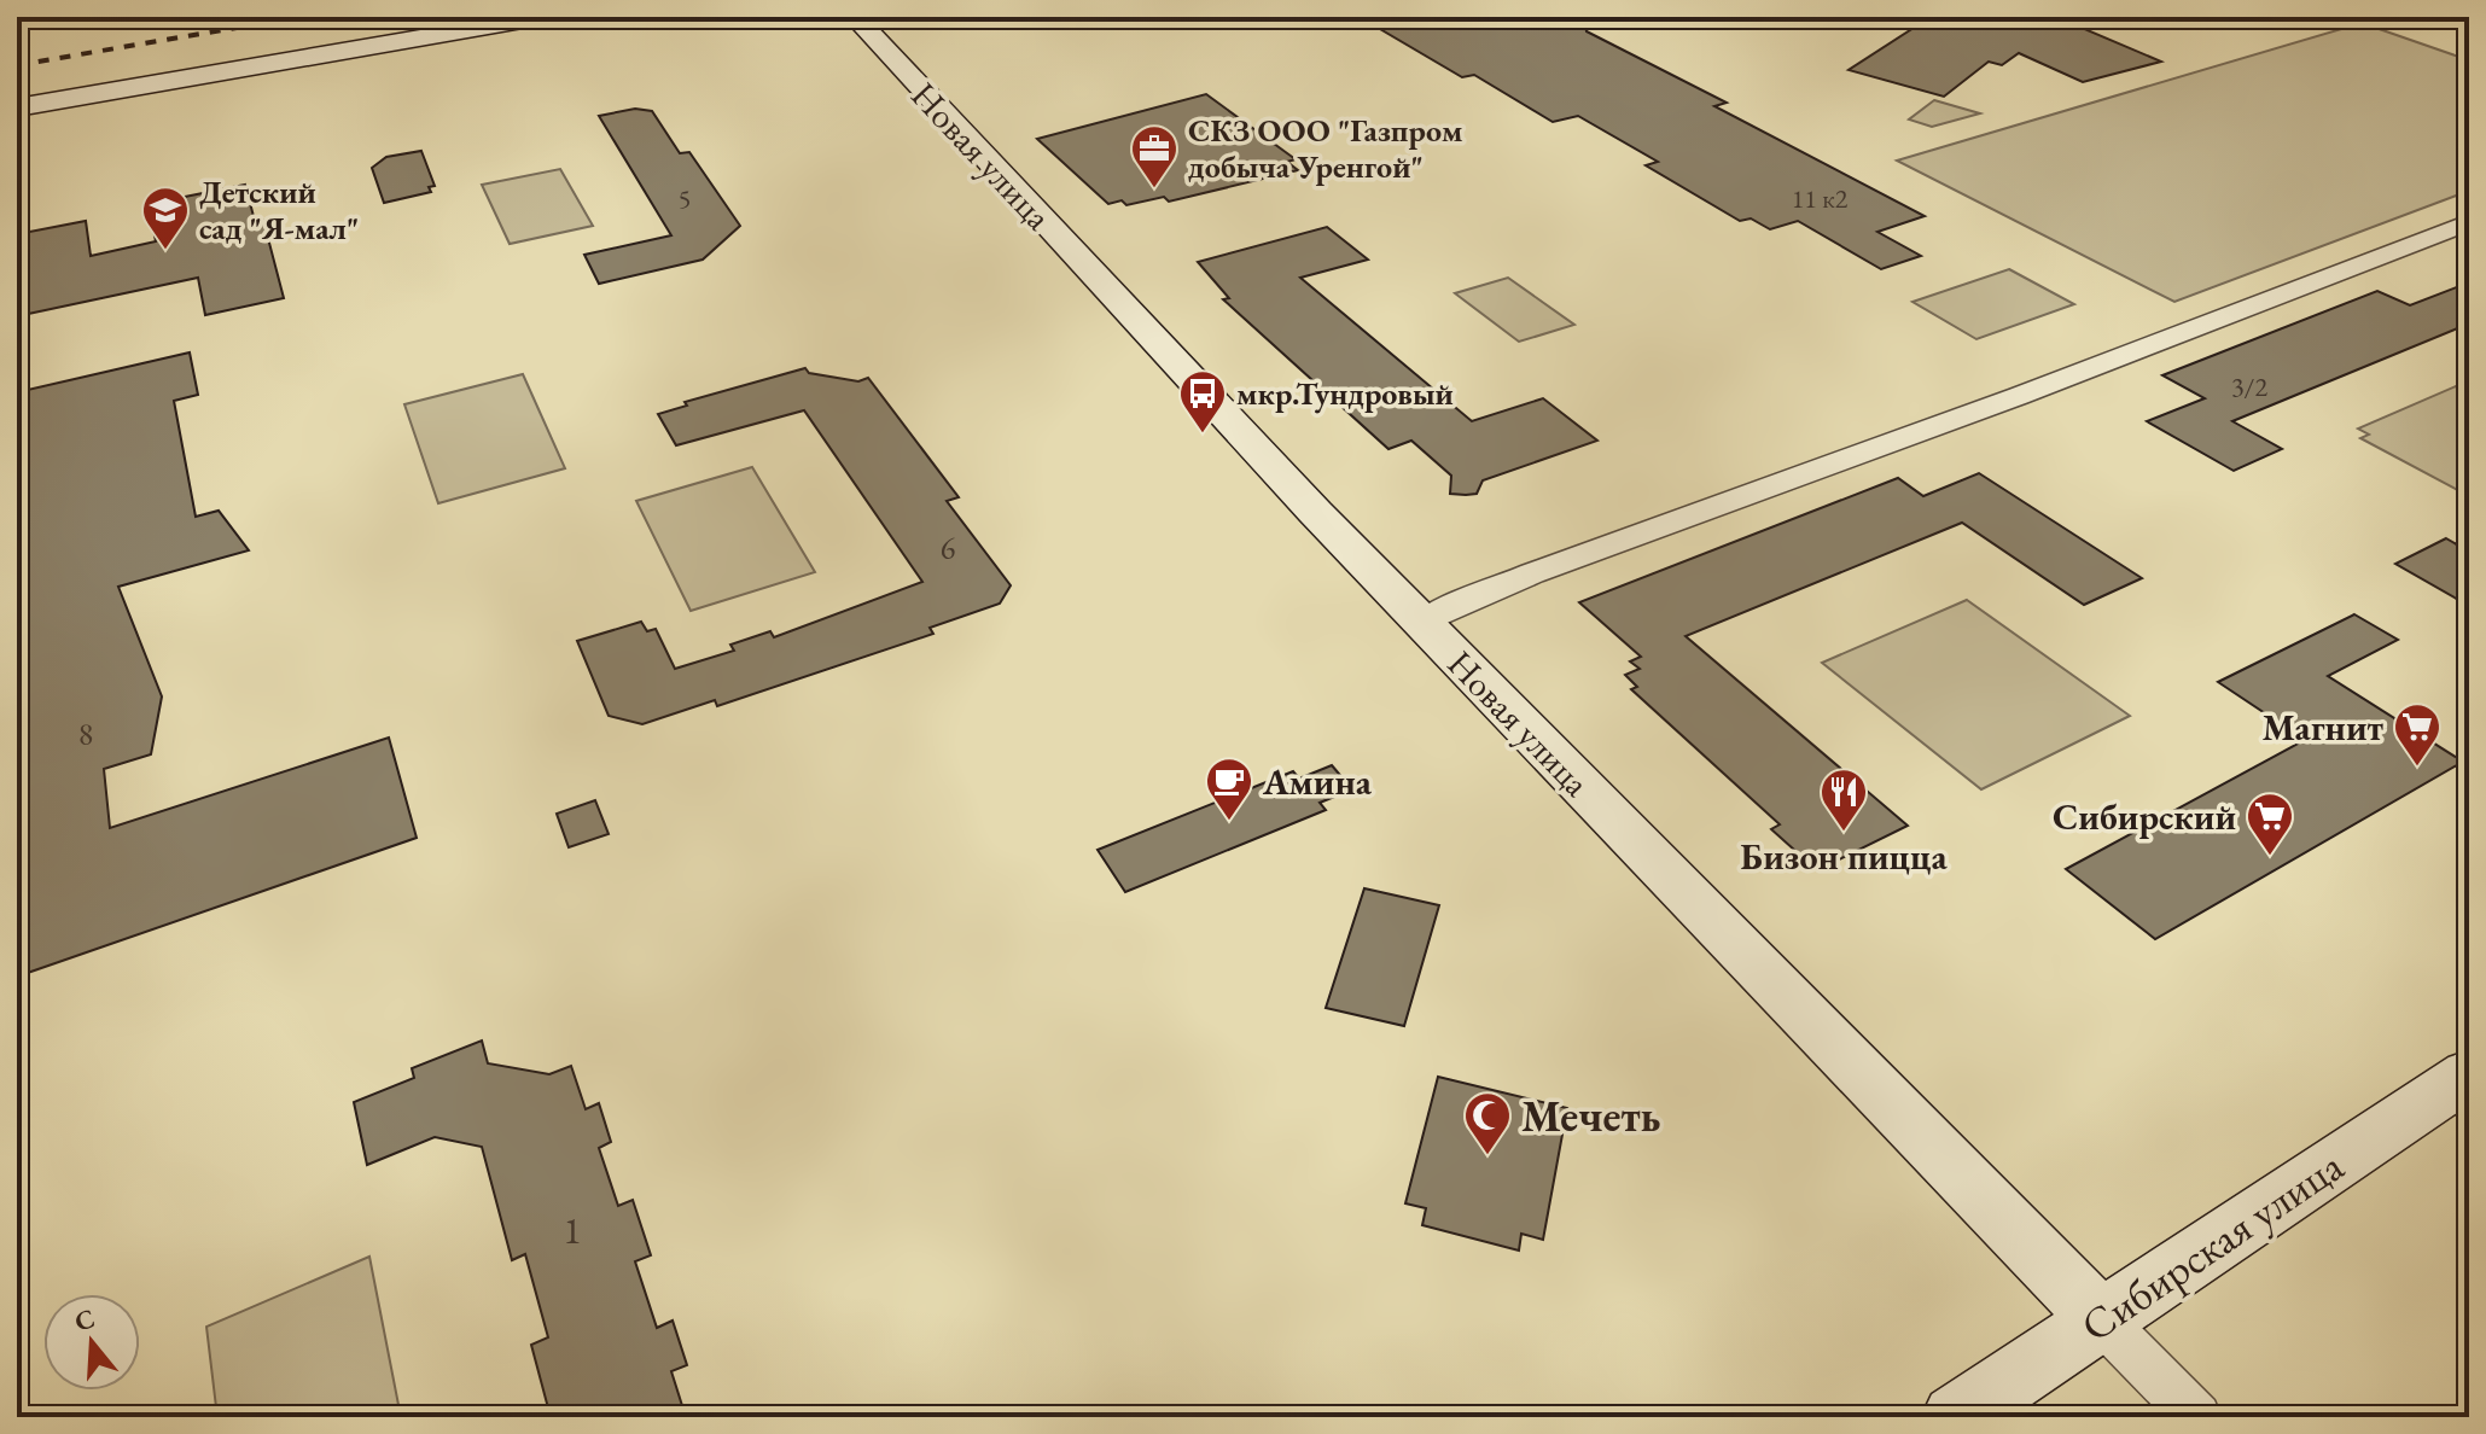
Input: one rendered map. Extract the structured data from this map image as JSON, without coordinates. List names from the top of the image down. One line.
{"streets":{"main road":["Новая улица","Сибирская улица"]},"crossings":[["Новая улица","Сибирская улица"]],"places":{"office":["СКЗ ООО \"Газпром добыча Уренгой\""],"school or university":["Детский сад \"Я-мал\""],"bus stop":["мкр.Тундровый"],"supermarket":["Магнит","Сибирский"],"cafe":["Амина"],"restaurant":["Бизон пицца"],"mosque":["Мечеть"]},"house_numbers":["5","11 к2","3/2","6","8","1"],"north":"top"}
